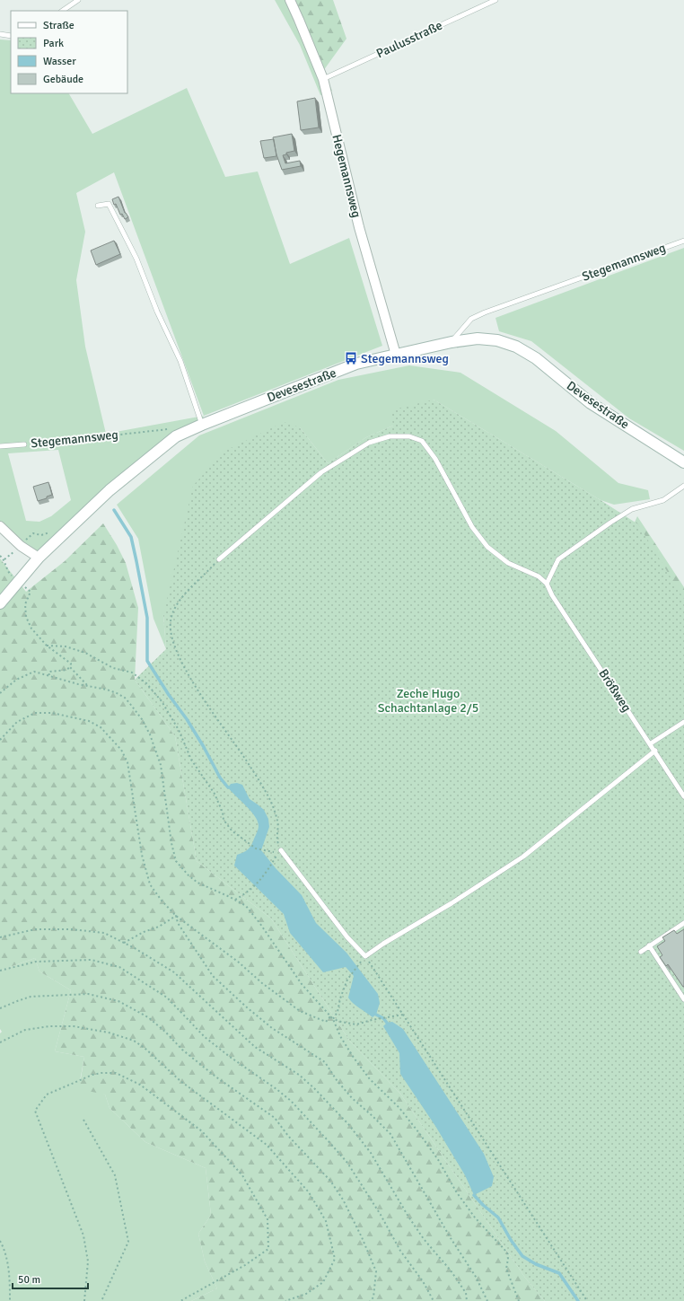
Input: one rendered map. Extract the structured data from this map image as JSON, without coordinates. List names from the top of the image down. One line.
{"streets":{"street":["Hegemannsweg","Devesestraße"],"lane":["Paulusstraße","Stegemannsweg","Brößweg"]},"crossings":[["Paulusstraße","Hegemannsweg"],["Hegemannsweg","Devesestraße"],["Stegemannsweg","Devesestraße"]],"parks":["Zeche Hugo Schachtanlage 2/5"],"places":{"bus stop":["Stegemannsweg"]},"legend":["Straße","Park","Wasser","Gebäude"],"scale_bar":"50 m"}
